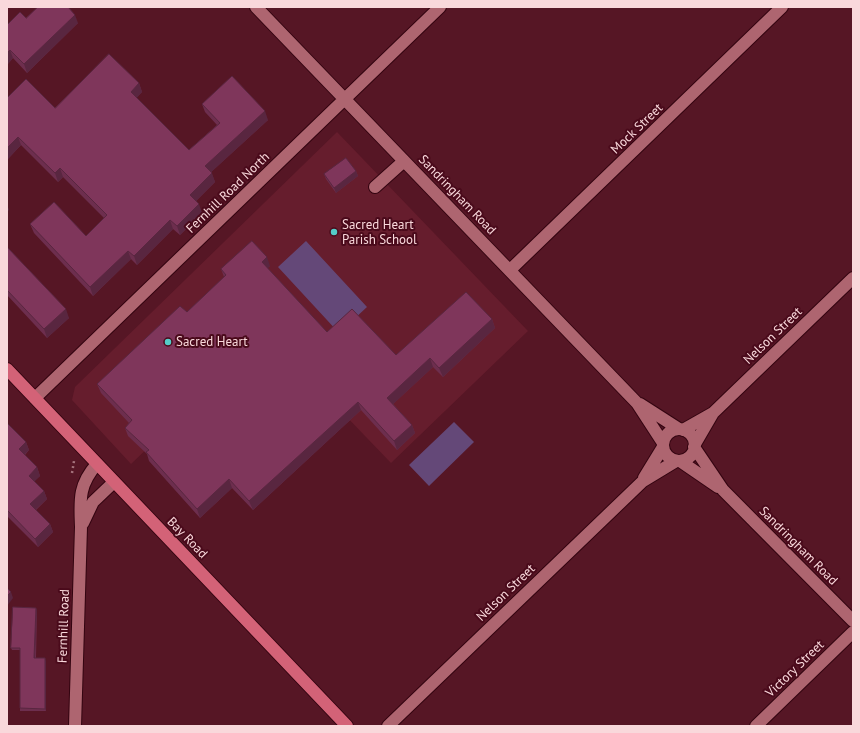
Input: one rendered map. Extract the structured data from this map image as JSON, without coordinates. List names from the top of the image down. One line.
{"streets":{"main road":["Bay Road"],"street":["Mock Street","Fernhill Road North","Sandringham Road","Nelson Street","Fernhill Road","Victory Street"]},"crossings":[["Mock Street","Sandringham Road"],["Fernhill Road North","Sandringham Road"],["Fernhill Road North","Bay Road"],["Sandringham Road","Nelson Street"],["Bay Road","Fernhill Road"]],"places":["Sacred Heart Parish School","Sacred Heart"]}
